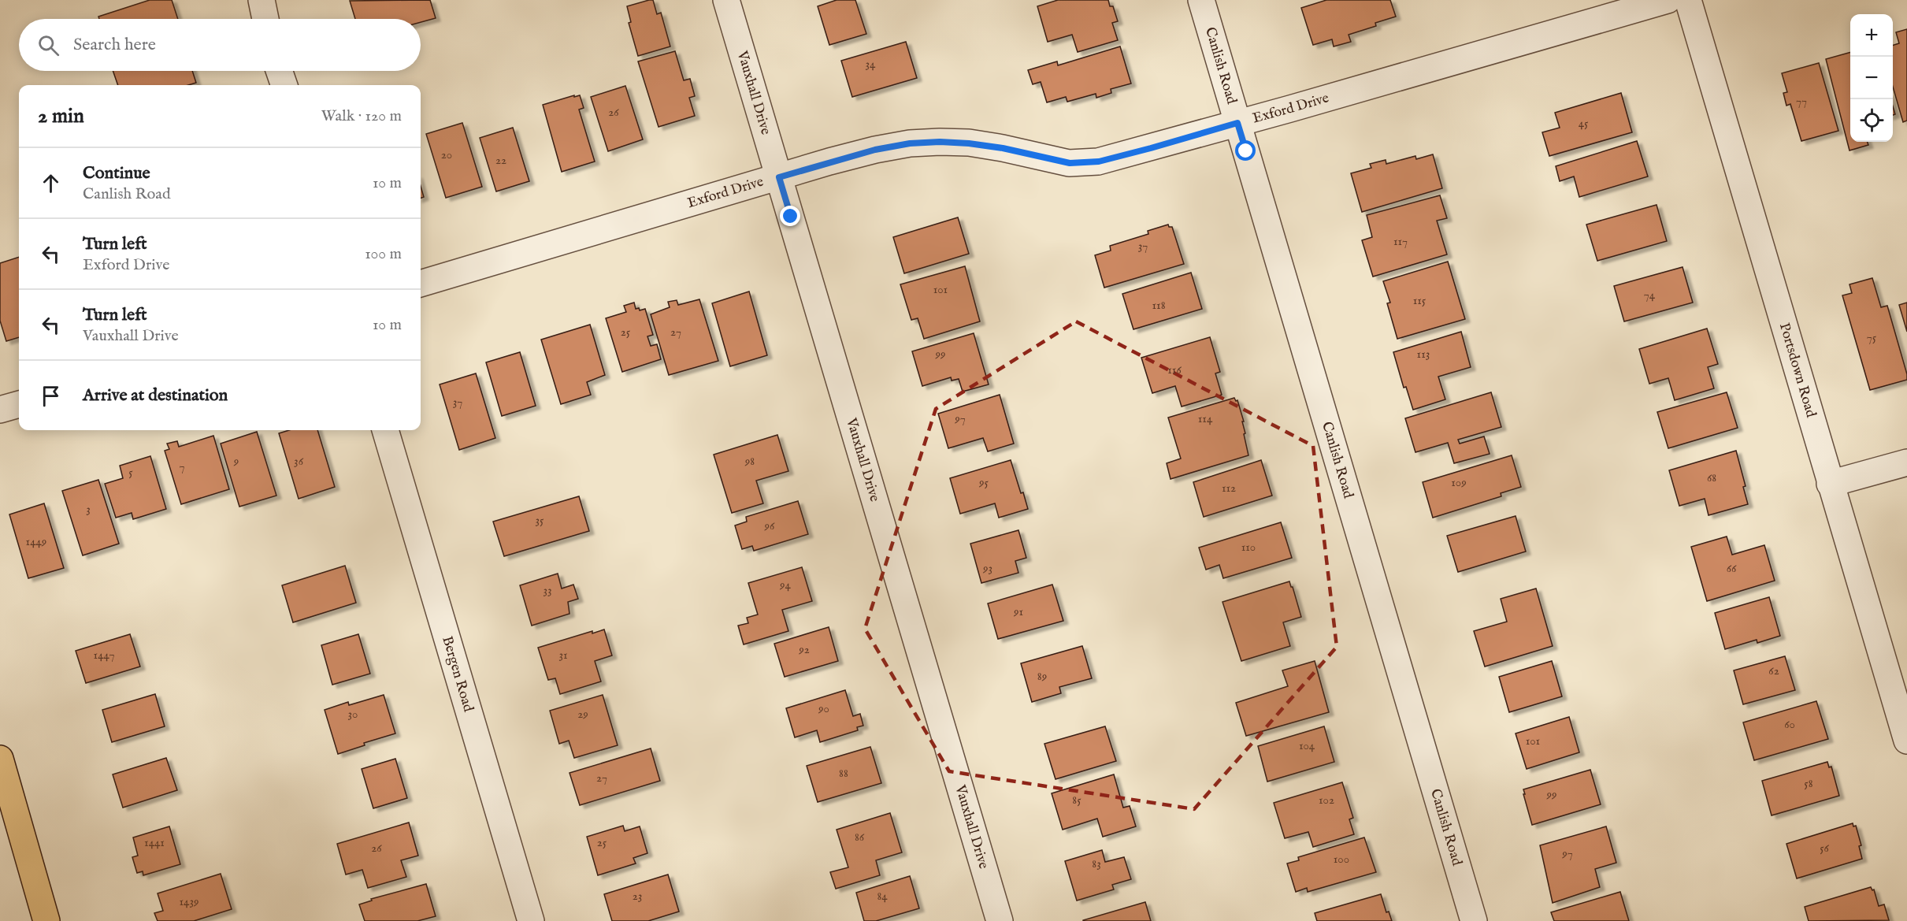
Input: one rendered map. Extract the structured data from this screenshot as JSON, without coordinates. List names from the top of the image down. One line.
{"streets":{"street":["Canlish Road","Vauxhall Drive","Exford Drive","Portsdown Road","Bergen Road"]},"crossings":[["Canlish Road","Exford Drive"],["Vauxhall Drive","Exford Drive"]],"house_numbers":["34","77","26","45","20","22","117","37","101","74","115","118","25","27","75","99","113","116","37","97","114","9","36","98","7","5","68","95","109","112","3","35","96","1449","110","93","66","94","33","91","92","1447","31","62","89","90","30","29","60","101","104","88","27","58","99","85","102","86","1441","25","26","56","97","100","83","23","84","1439"],"page":{"map_buttons":["+","−"],"search":"Search here","heading":["2 min","Walk · 120 m"],"list":[["Continue","Canlish Road","10 m"],["Turn left","Exford Drive","100 m"],["Turn left","Vauxhall Drive","10 m"],"Arrive at destination"]}}
